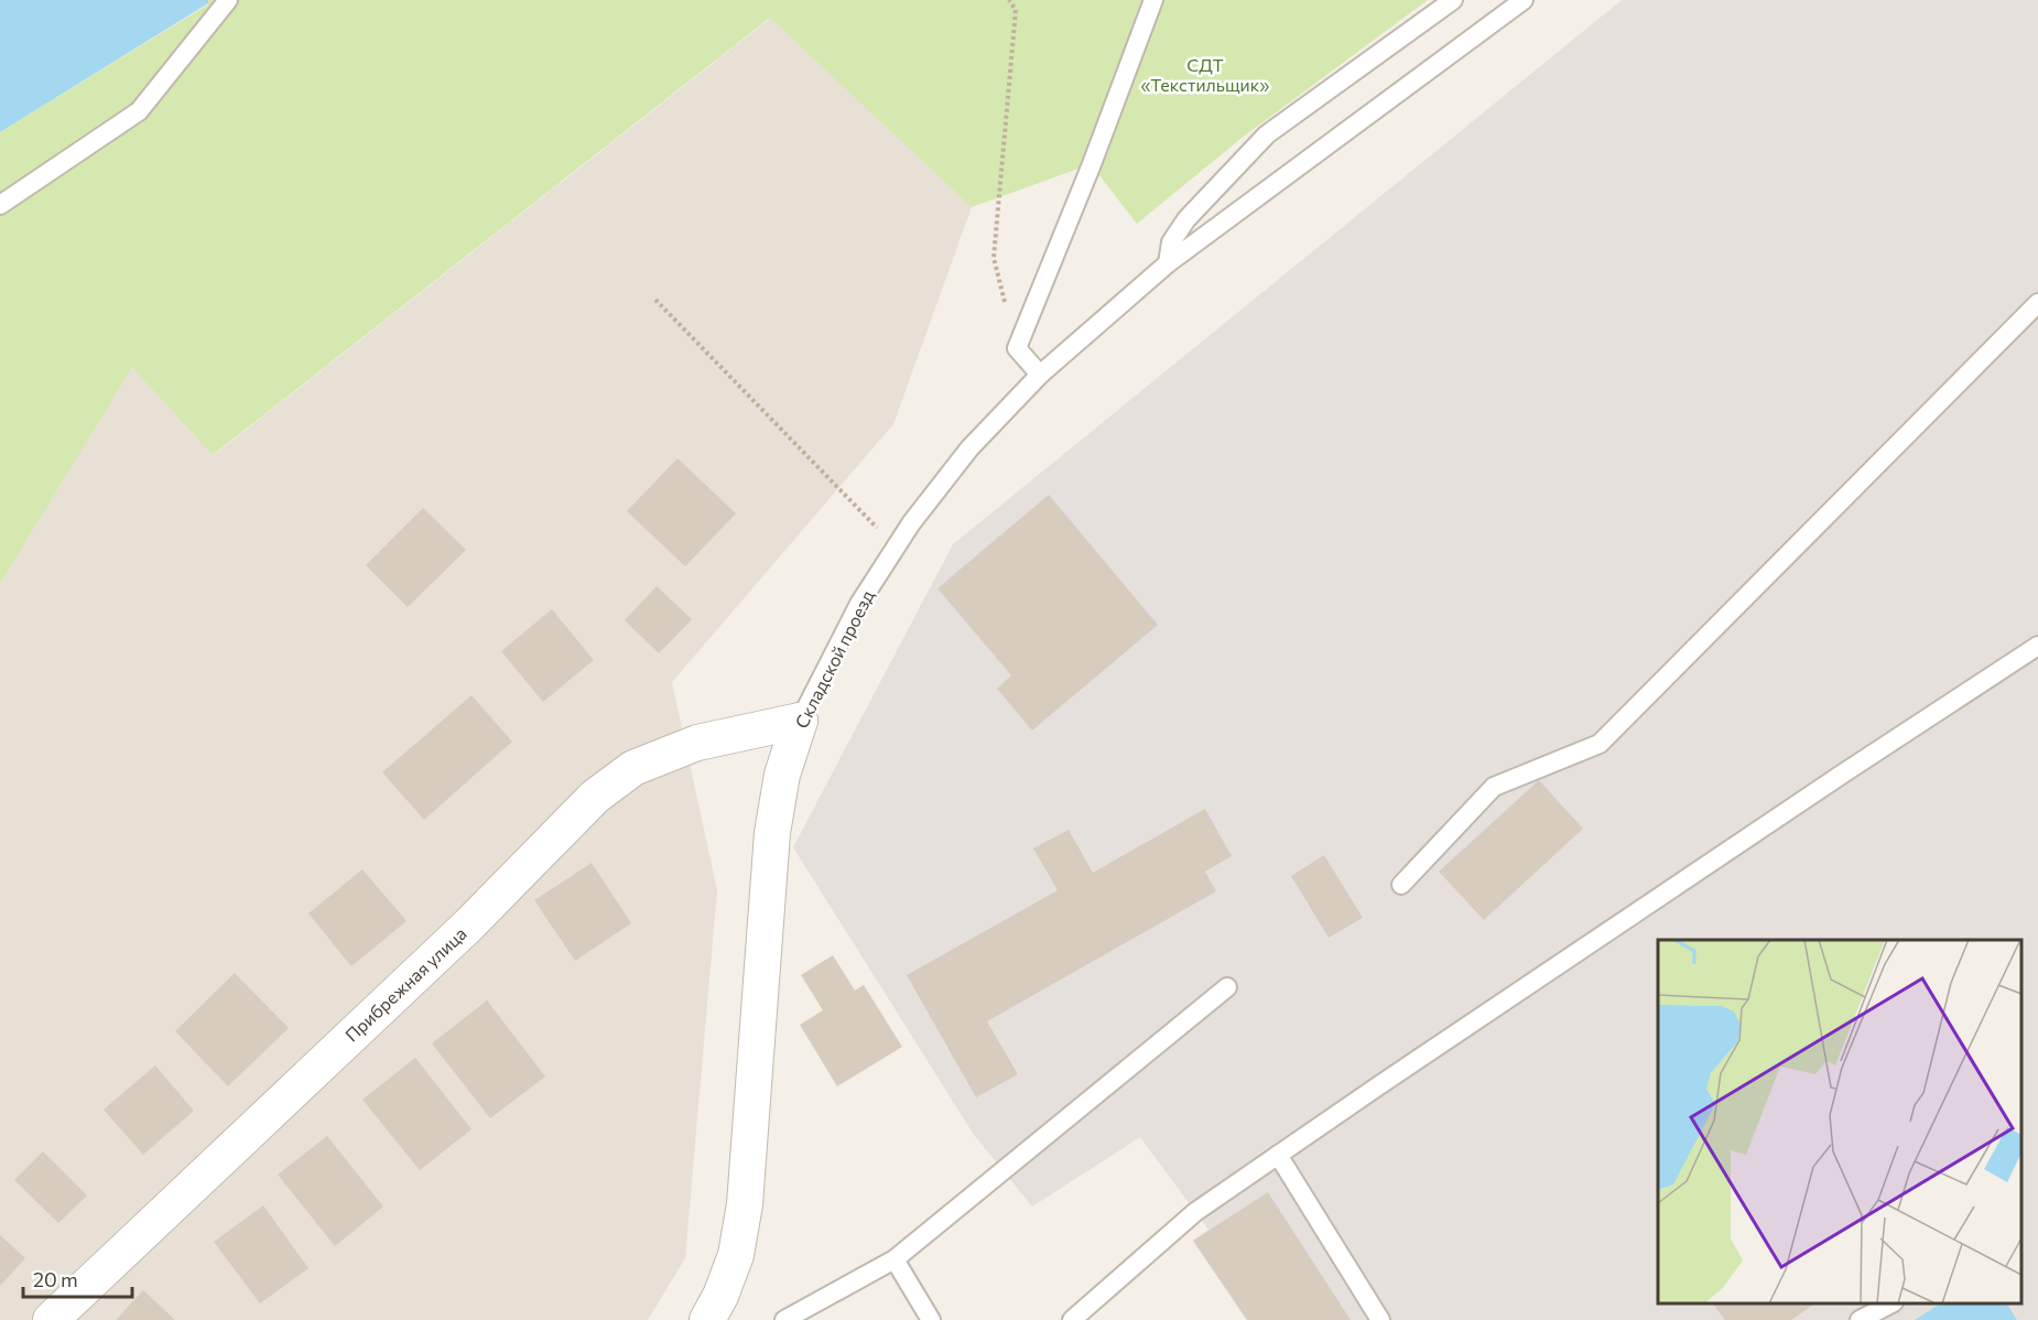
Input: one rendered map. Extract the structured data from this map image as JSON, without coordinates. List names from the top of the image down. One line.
{"streets":{"street":["Складской проезд","Прибрежная улица"]},"crossings":[["Складской проезд","Прибрежная улица"]],"parks":["СДТ «Текстильщик»"],"scale_bar":"20 m"}
